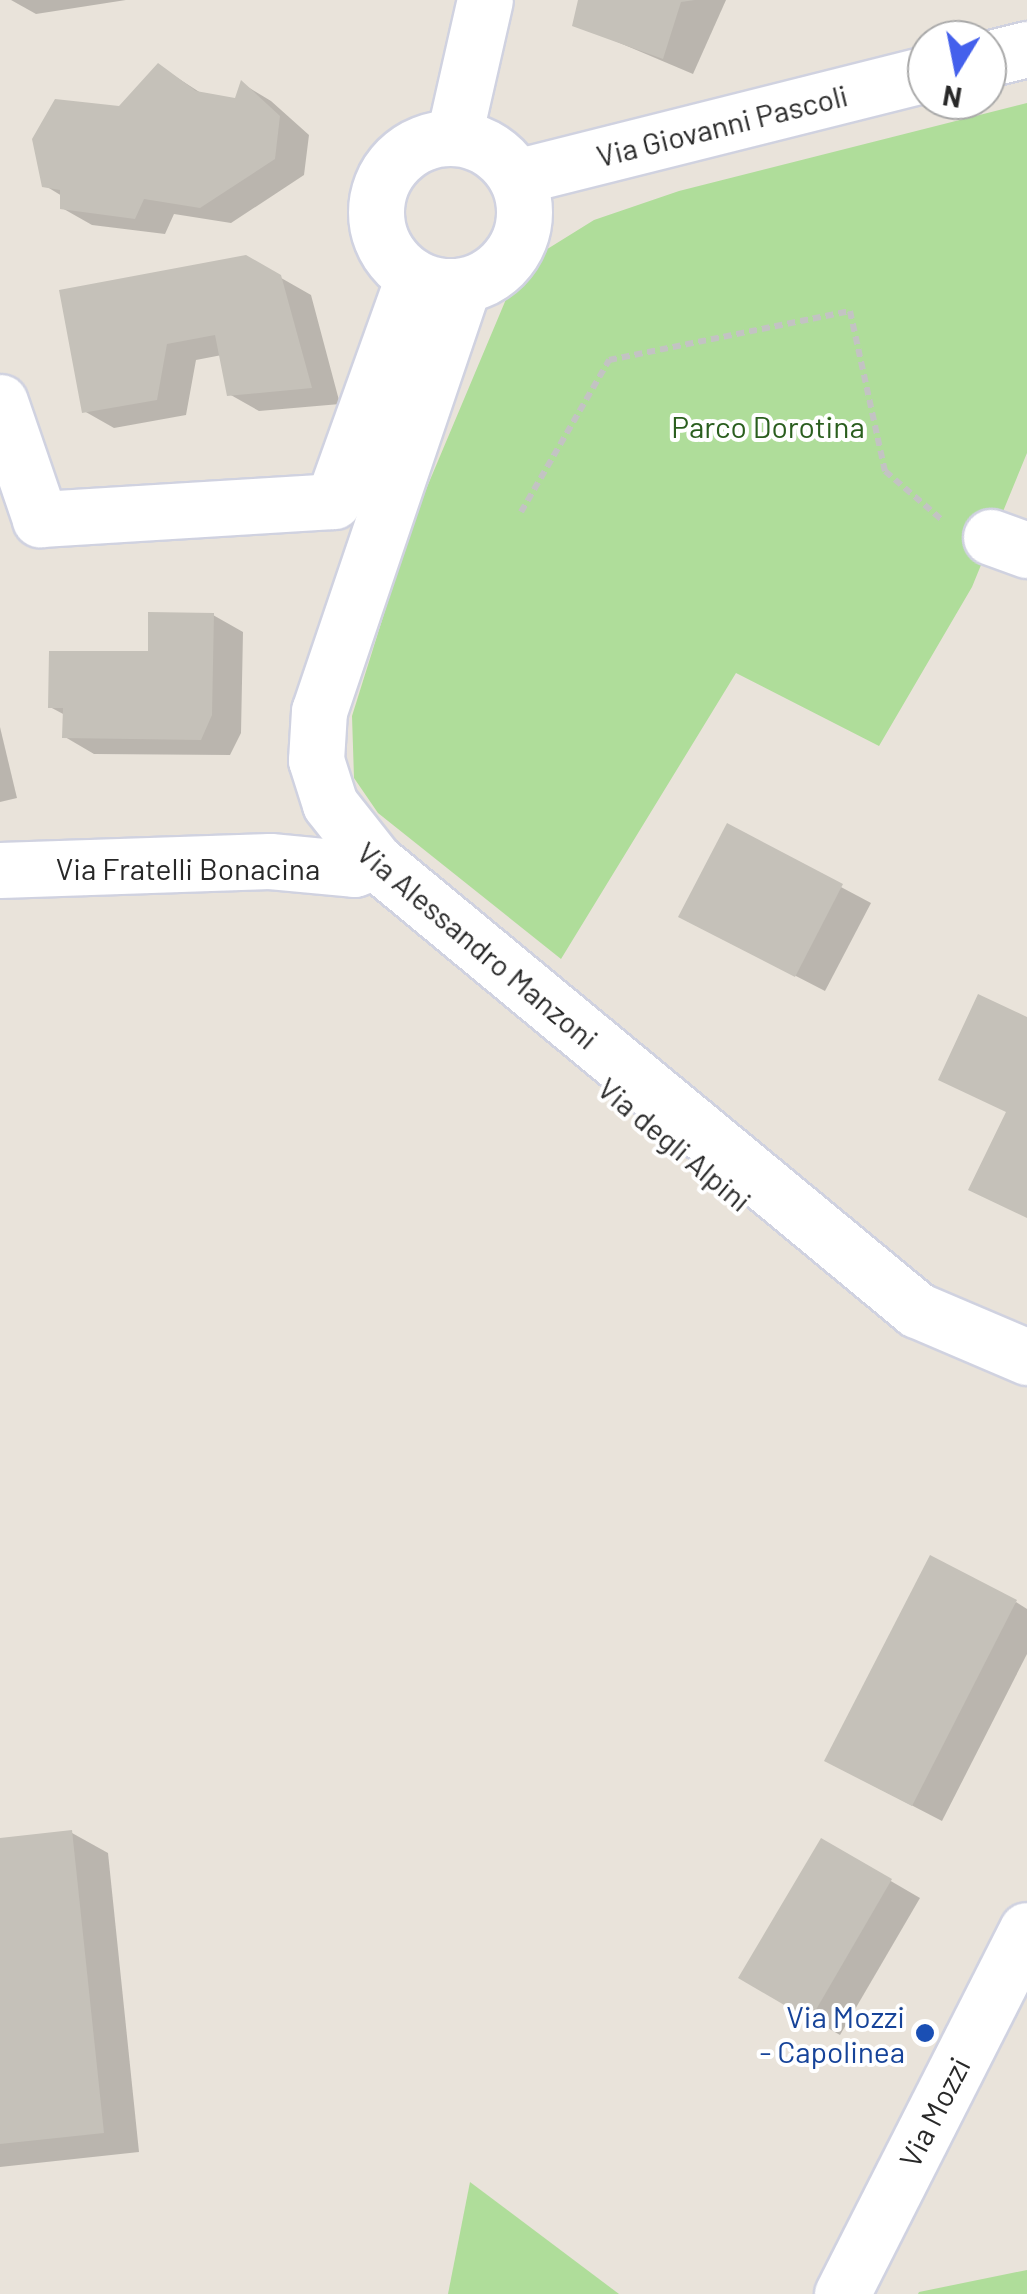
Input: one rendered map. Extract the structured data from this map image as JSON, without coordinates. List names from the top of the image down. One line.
{"streets":{"street":["Via Giovanni Pascoli","Via Fratelli Bonacina","Via Alessandro Manzoni","Via Mozzi"]},"crossings":[["Via Giovanni Pascoli","Via Alessandro Manzoni"],["Via Fratelli Bonacina","Via Alessandro Manzoni"]],"parks":["Parco Dorotina"],"places":["Via Mozzi - Capolinea"],"north":"bottom"}
